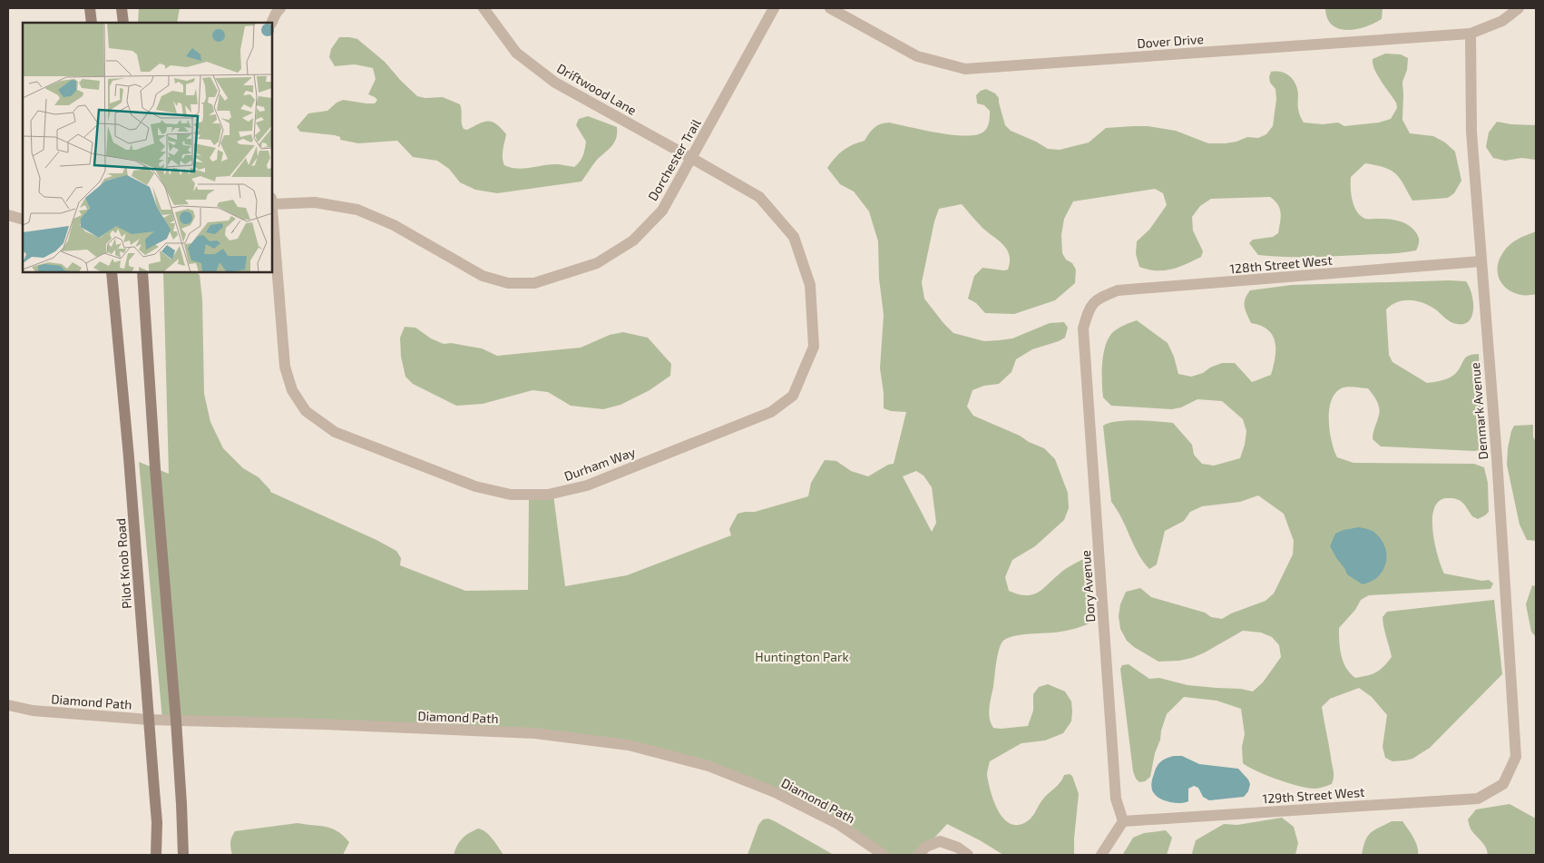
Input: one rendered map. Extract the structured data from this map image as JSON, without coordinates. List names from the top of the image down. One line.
{"streets":{"main road":["Pilot Knob Road"],"street":["Dover Drive","Driftwood Lane","Dorchester Trail","128th Street West","Denmark Avenue","Durham Way","Dory Avenue","Diamond Path","129th Street West"]},"crossings":[["Dover Drive","Denmark Avenue"],["Driftwood Lane","Dorchester Trail"],["Driftwood Lane","Durham Way"],["Dorchester Trail","Durham Way"],["128th Street West","Denmark Avenue"],["128th Street West","Dory Avenue"],["Denmark Avenue","129th Street West"],["Pilot Knob Road","Diamond Path"],["Dory Avenue","129th Street West"]],"parks":["Huntington Park"]}
